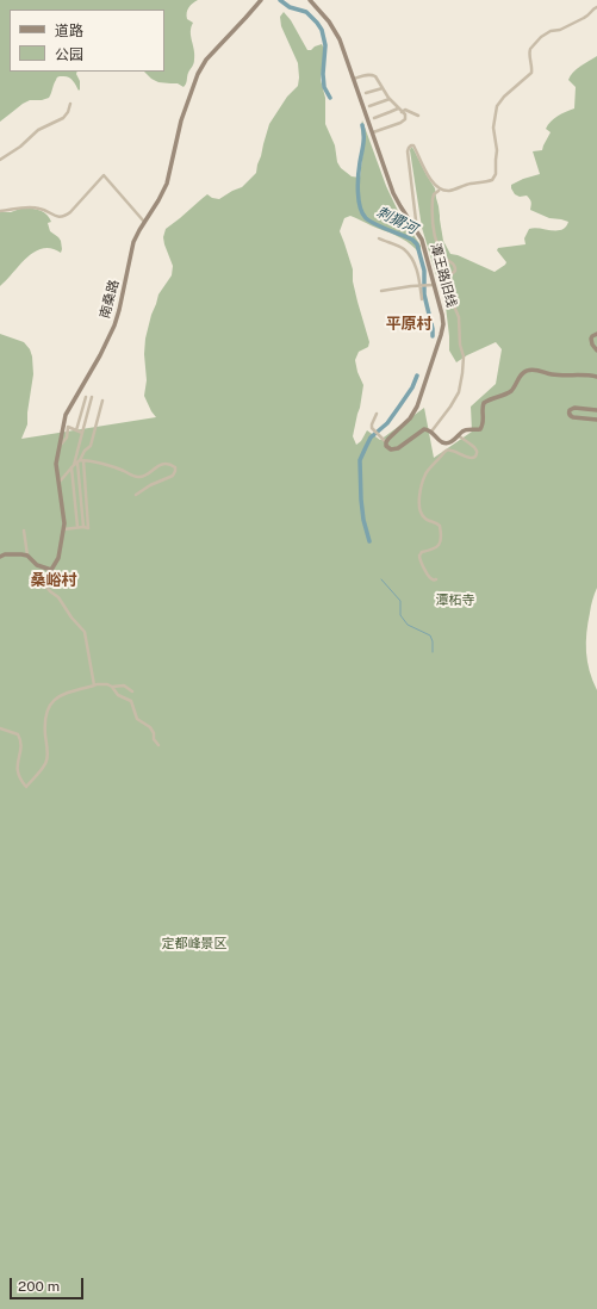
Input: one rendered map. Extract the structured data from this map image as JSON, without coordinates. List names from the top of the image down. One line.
{"streets":{"main road":["潭王路旧线","南桑路"]},"districts":["平原村","桑峪村"],"water":["刺猬河"],"parks":["潭柘寺","定都峰景区"],"legend":["道路","公园"],"scale_bar":"200 m"}
